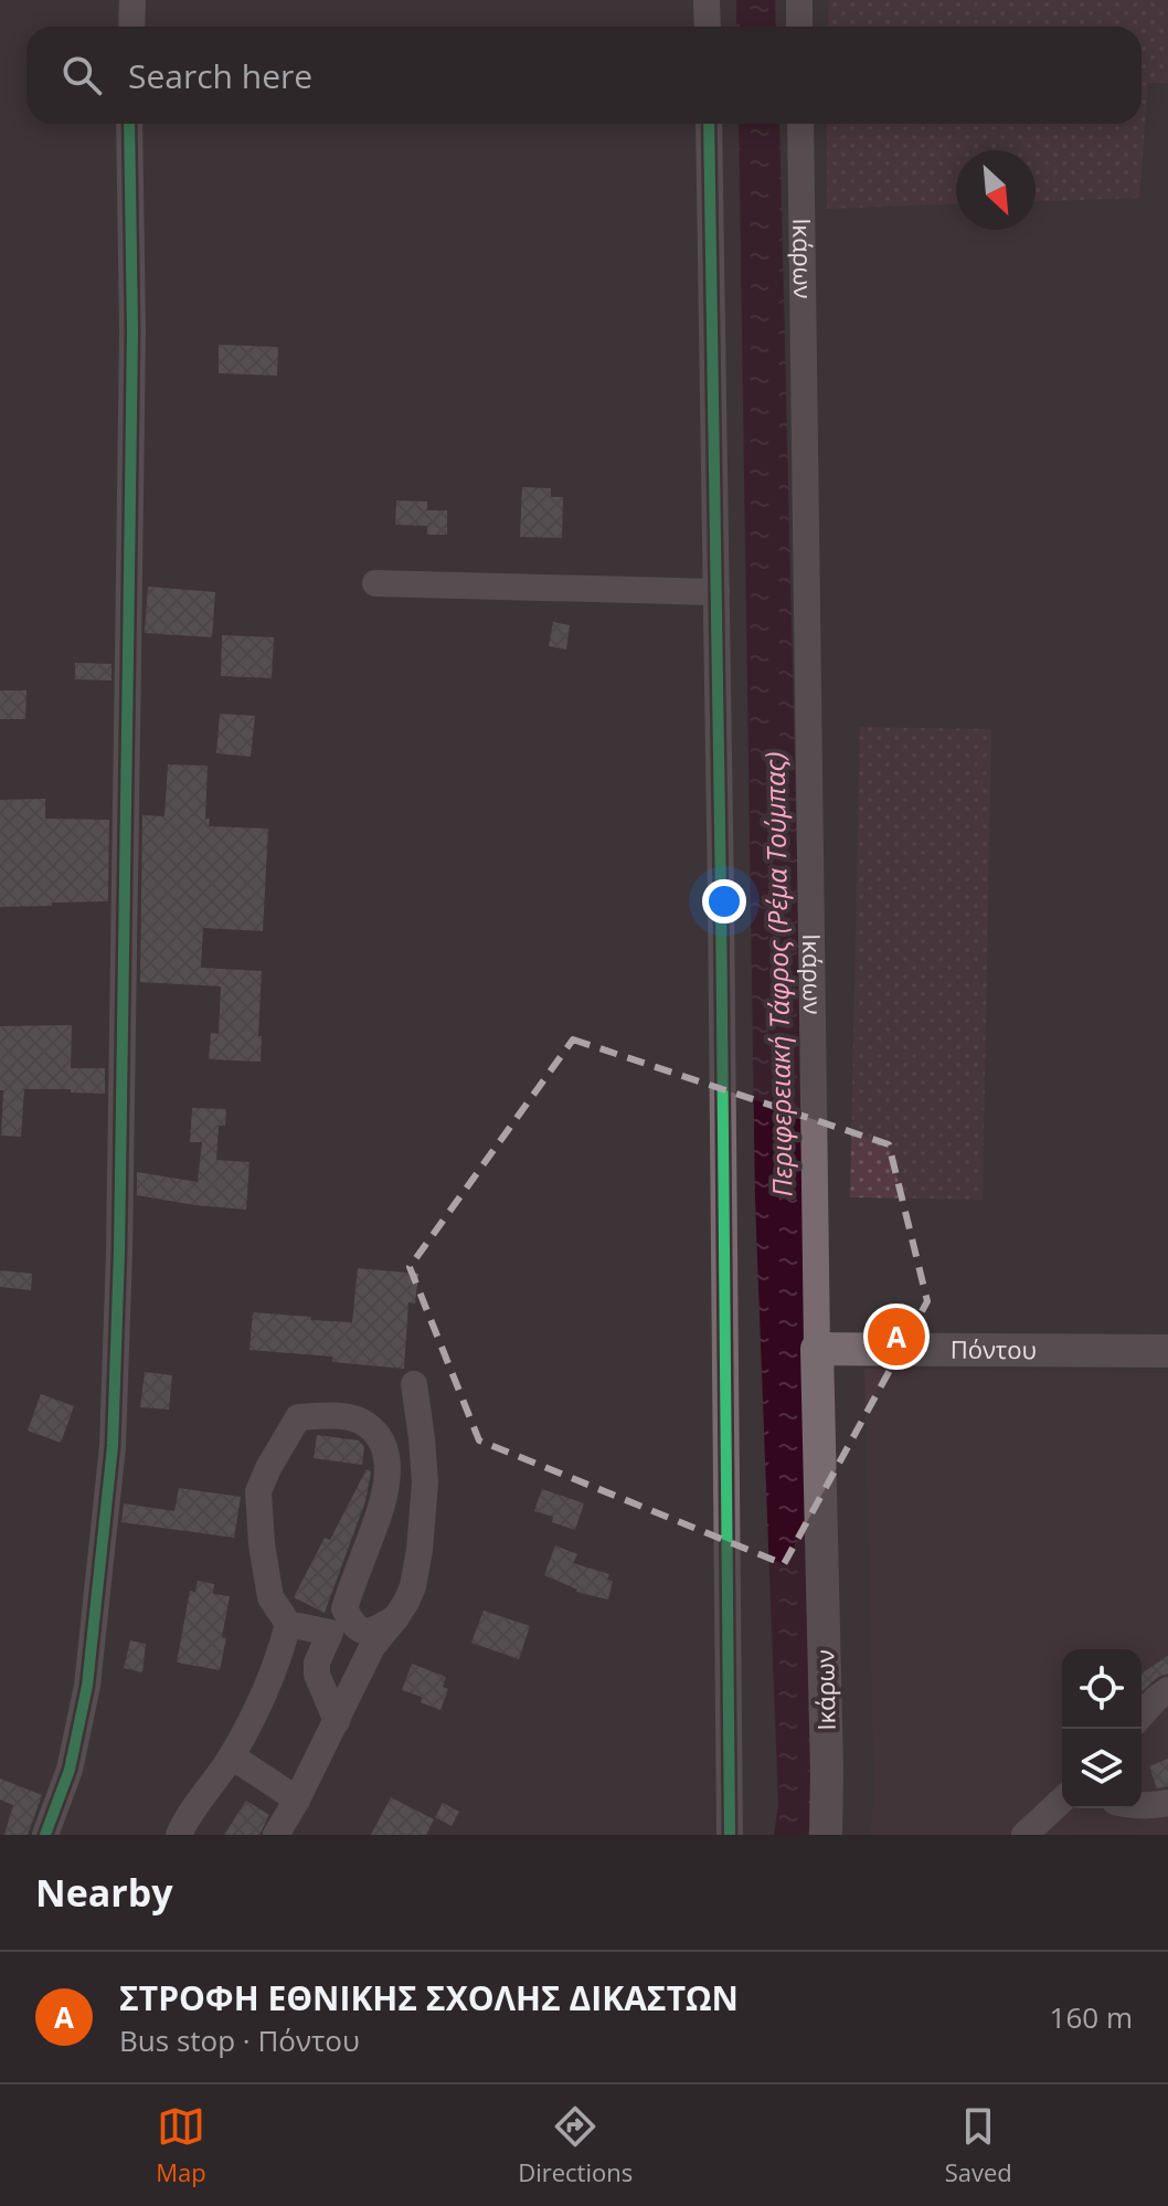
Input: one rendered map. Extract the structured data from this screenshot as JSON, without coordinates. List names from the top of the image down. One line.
{"streets":{"main road":["Ικάρων","Πόντου"]},"crossings":[["Ικάρων","Πόντου"]],"water":["Περιφερειακή Τάφρος (Ρέμα Τούμπας)"],"north":"bottom right","page":{"search":"Search here","pins":"A","heading":"Nearby","list":[{"mark":"A","name":"ΣΤΡΟΦΗ ΕΘΝΙΚΗΣ ΣΧΟΛΗΣ ΔΙΚΑΣΤΩΝ","note":"Bus stop · Πόντου","value":"160 m"}],"nav":["Map","Directions","Saved"]}}
